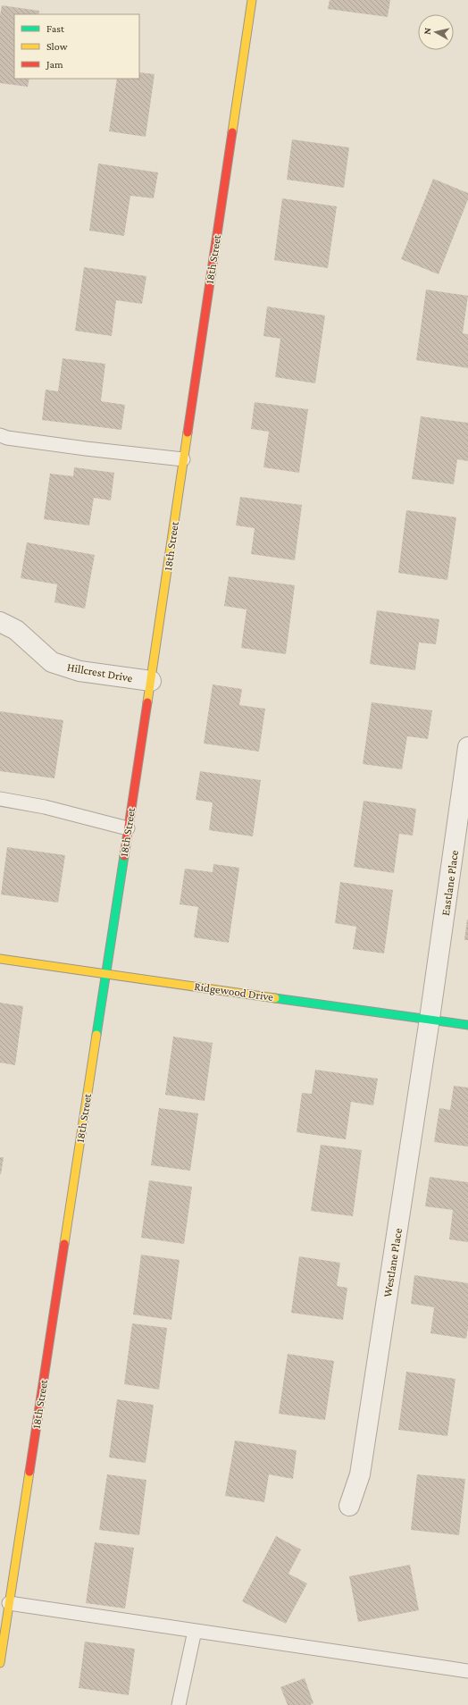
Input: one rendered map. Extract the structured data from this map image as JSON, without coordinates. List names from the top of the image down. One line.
{"streets":{"street":["18th Street","Hillcrest Drive","Eastlane Place","Ridgewood Drive","Westlane Place"]},"crossings":[["18th Street","Hillcrest Drive"],["18th Street","Ridgewood Drive"],["Eastlane Place","Ridgewood Drive"],["Eastlane Place","Westlane Place"],["Ridgewood Drive","Westlane Place"]],"legend":["Fast","Slow","Jam"],"north":"left"}
